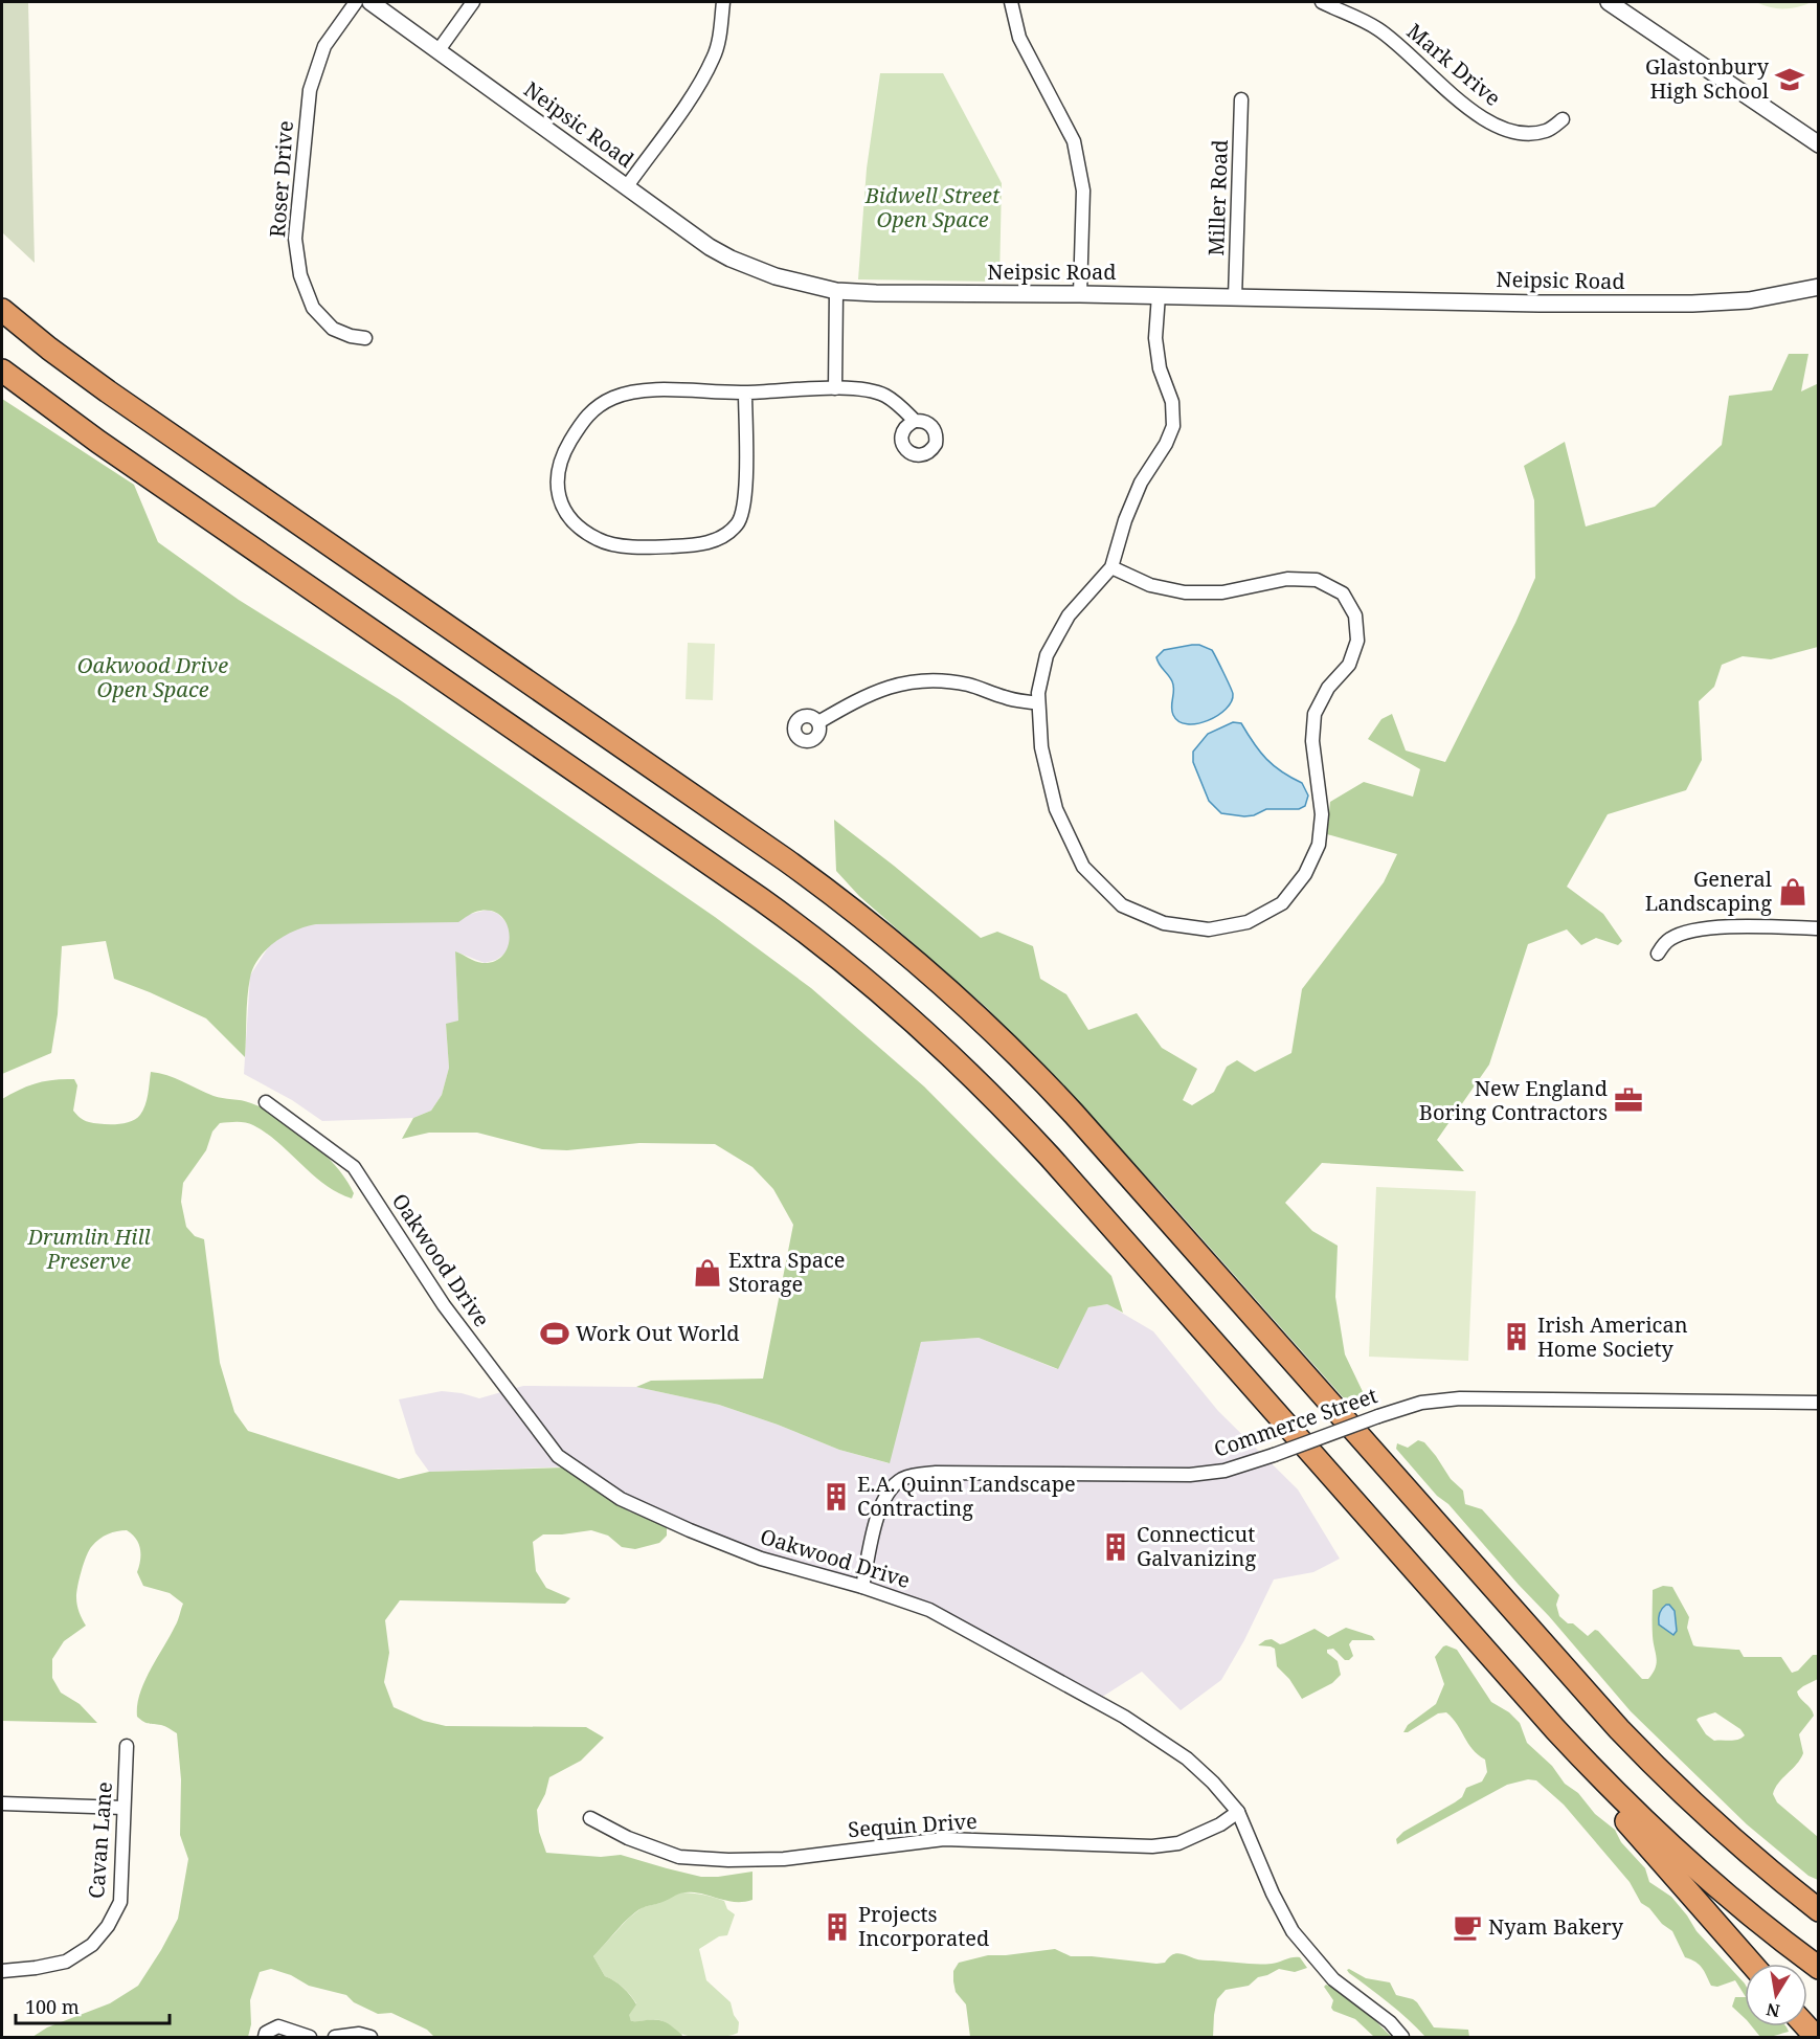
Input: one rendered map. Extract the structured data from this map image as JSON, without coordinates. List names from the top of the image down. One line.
{"streets":{"street":["Mark Drive","Neipsic Road","Roser Drive","Miller Road","Oakwood Drive","Commerce Street","Sequin Drive","Cavan Lane"]},"crossings":[["Neipsic Road","Miller Road"],["Oakwood Drive","Commerce Street"],["Oakwood Drive","Sequin Drive"]],"parks":["Bidwell Street Open Space","Oakwood Drive Open Space","Drumlin Hill Preserve"],"places":{"school or university":["Glastonbury High School"],"shop":["General Landscaping","Extra Space Storage"],"office":["New England Boring Contractors"],"sports":["Work Out World"],"building":["Irish American Home Society","E.A. Quinn Landscape Contracting","Connecticut Galvanizing","Projects Incorporated"],"cafe":["Nyam Bakery"]},"scale_bar":"100 m","north":"bottom"}
